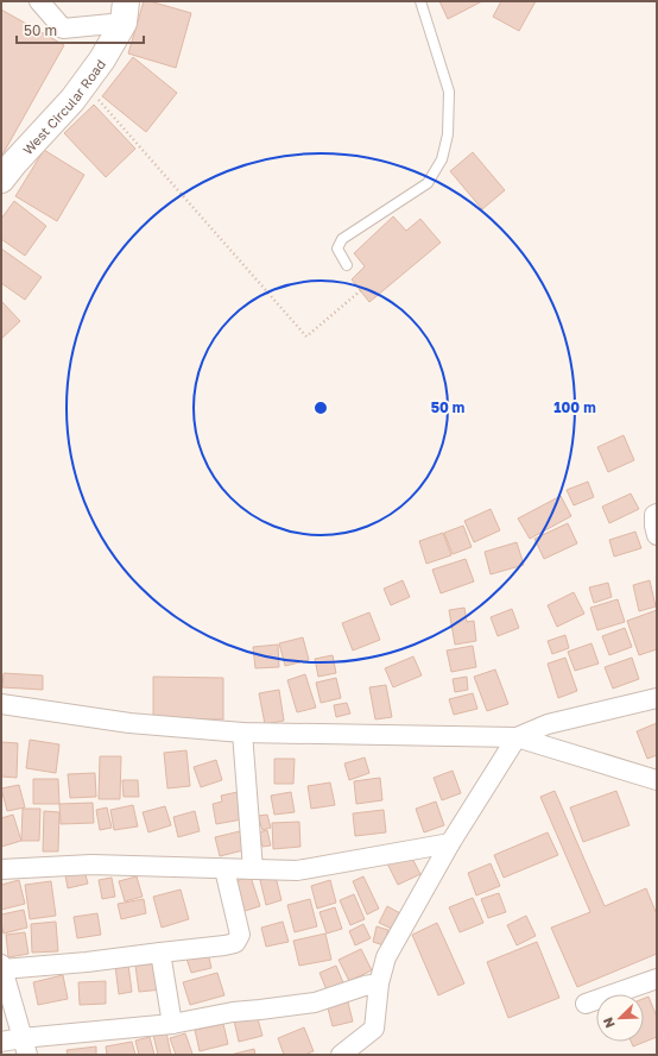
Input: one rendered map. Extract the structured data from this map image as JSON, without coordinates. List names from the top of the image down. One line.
{"streets":{"street":["West Circular Road"]},"scale_bar":"50 m","north":"bottom left","rings":["50 m","100 m"]}
